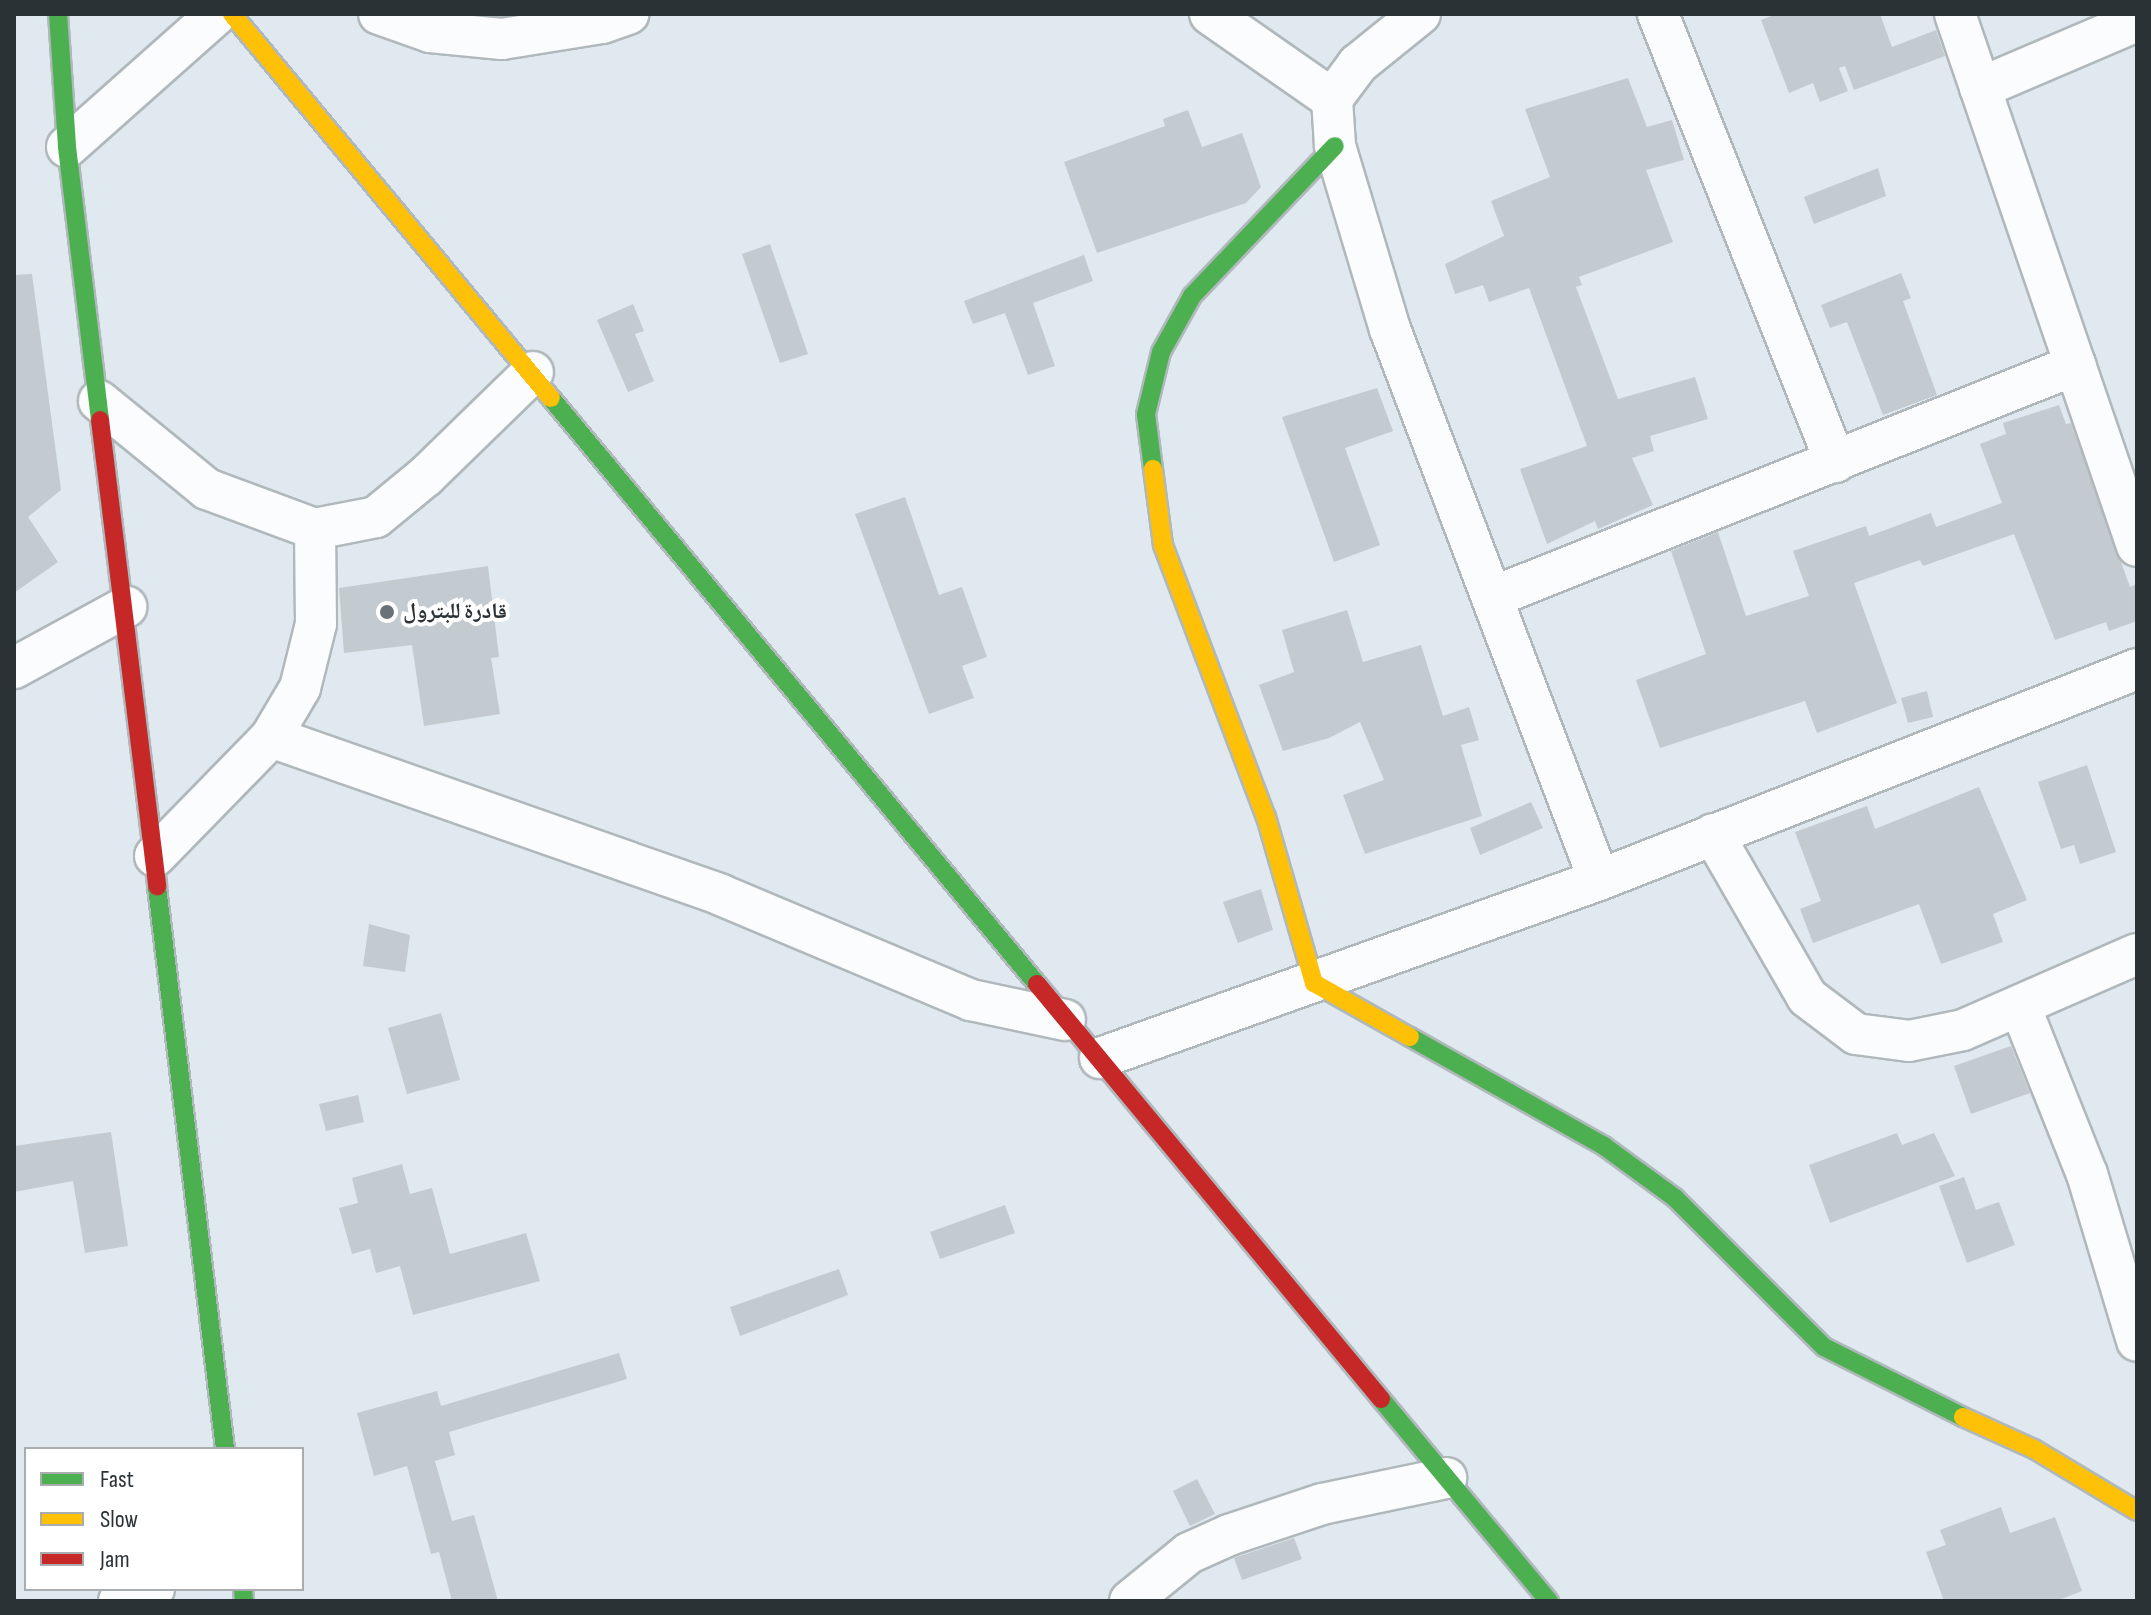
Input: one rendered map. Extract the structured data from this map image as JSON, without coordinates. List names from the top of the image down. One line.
{"places":["قادرة للبترول"],"legend":["Fast","Slow","Jam"]}
